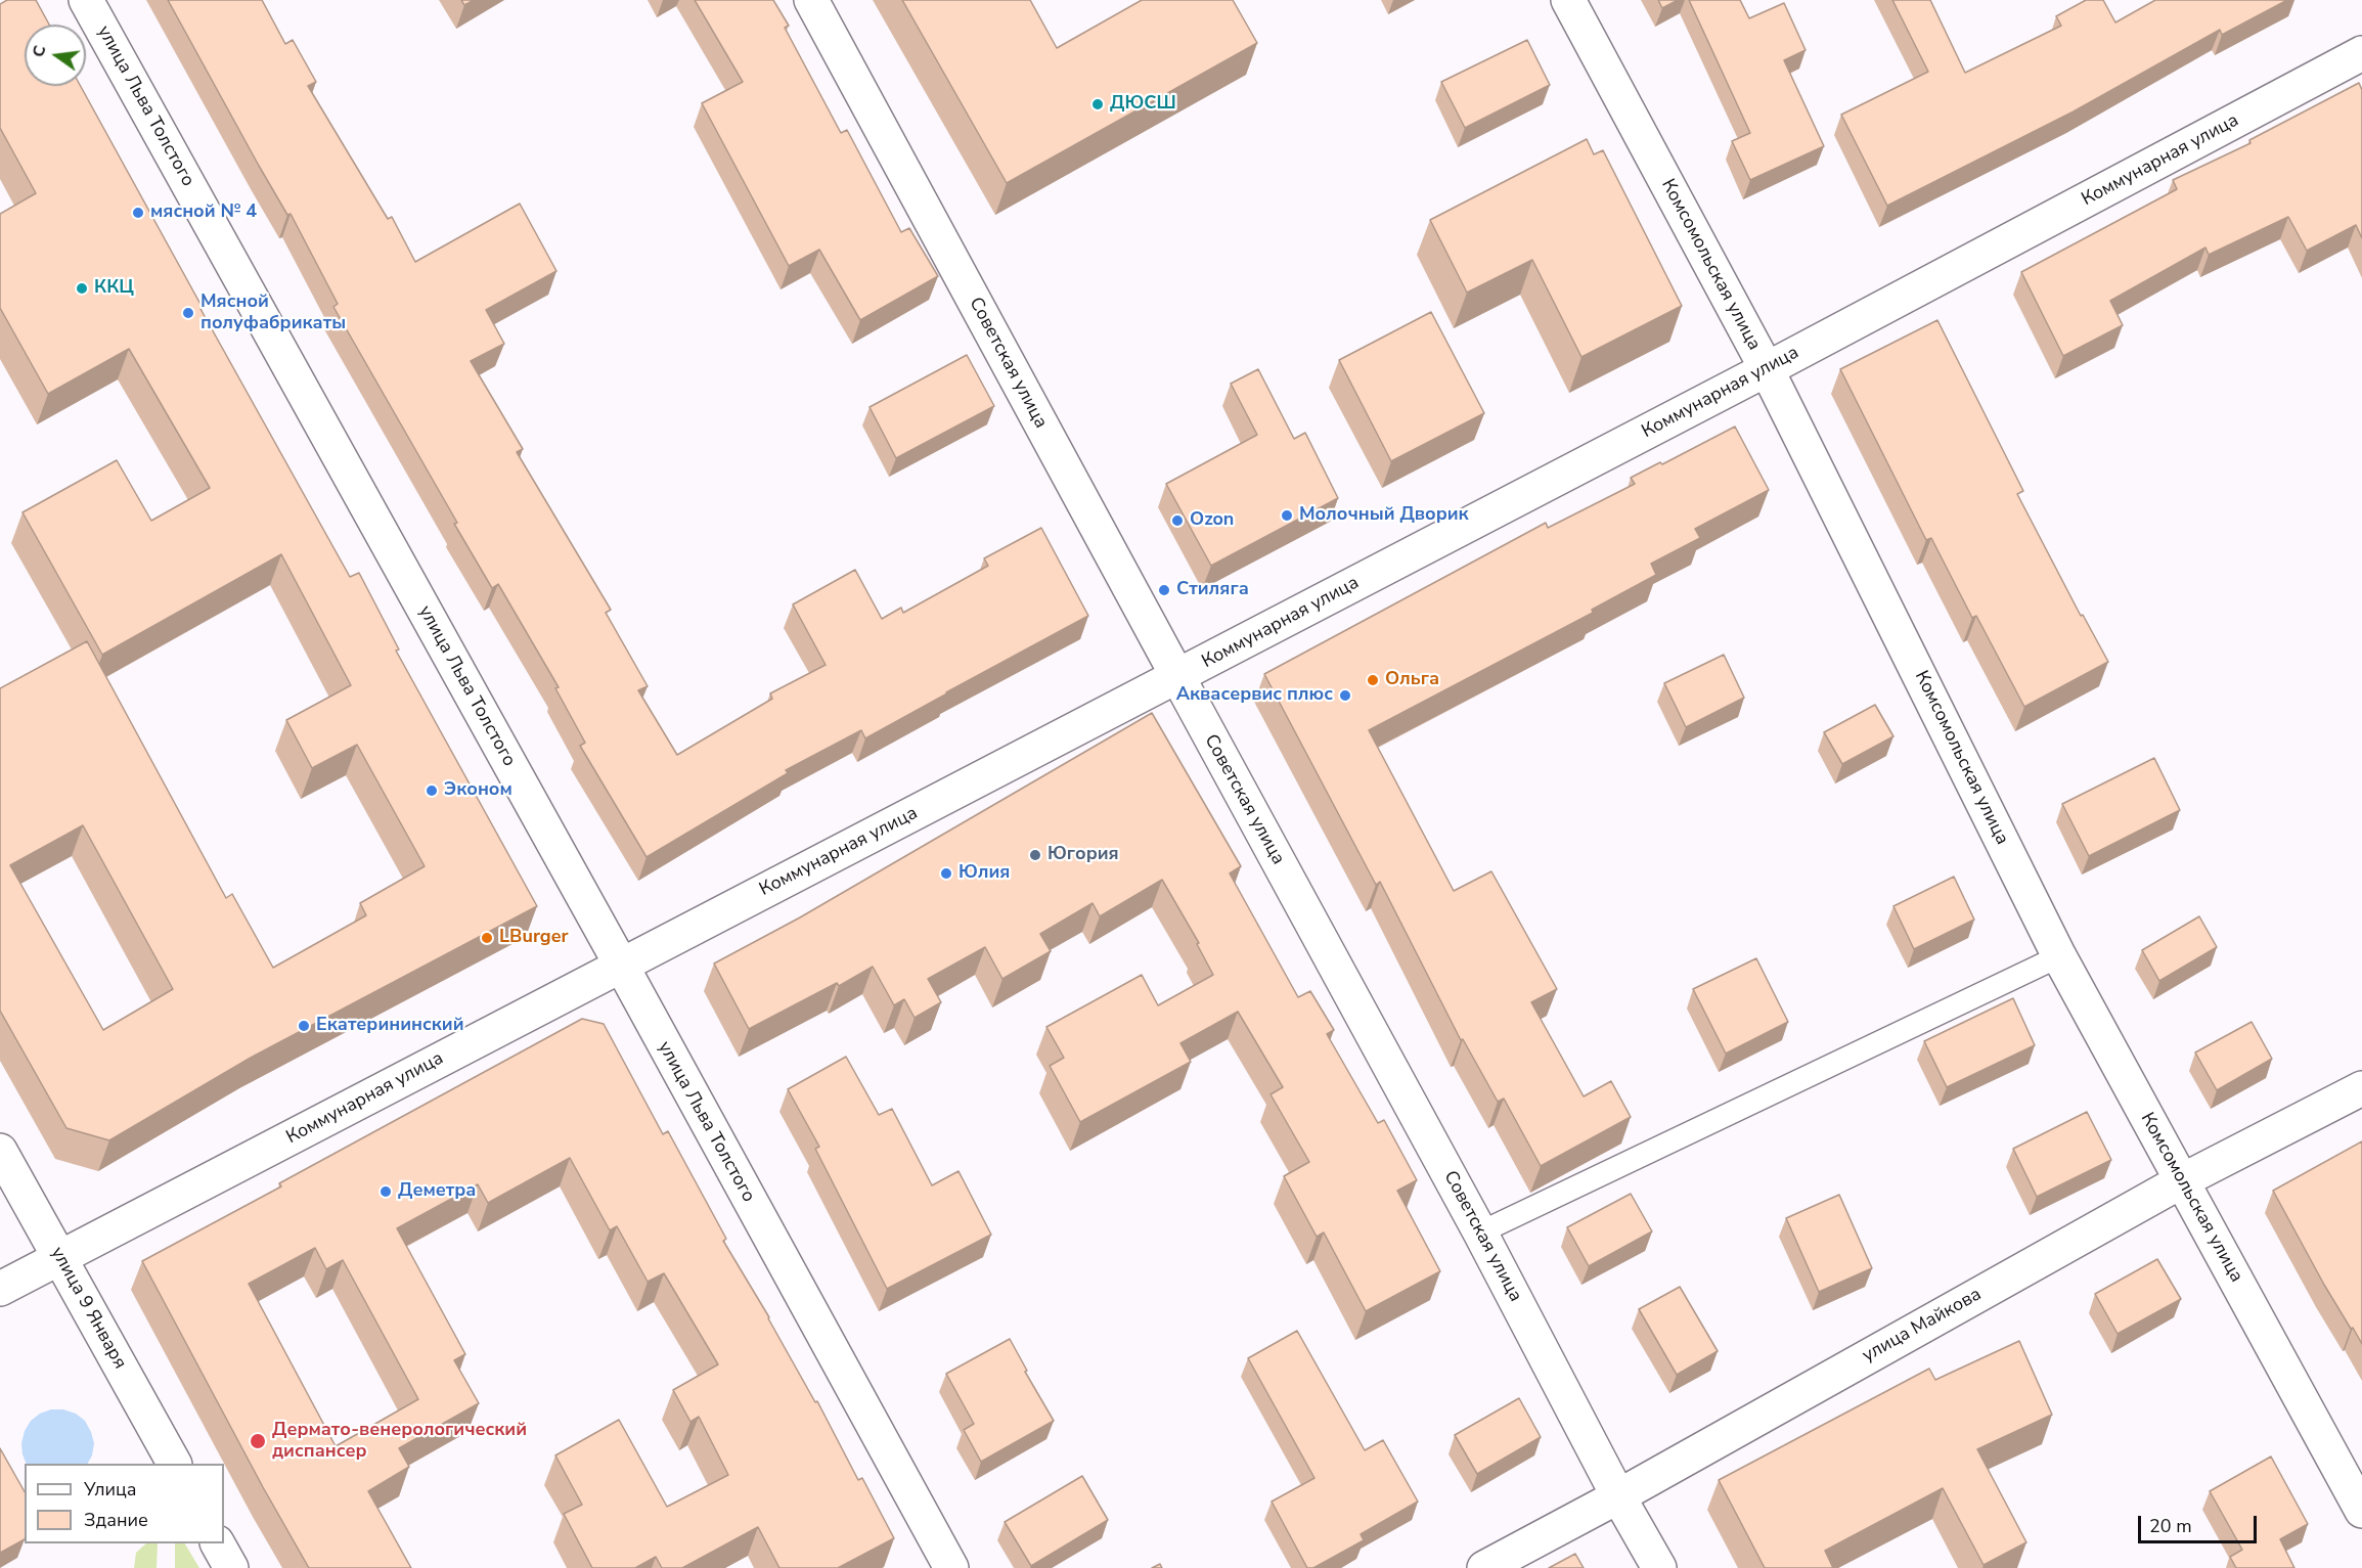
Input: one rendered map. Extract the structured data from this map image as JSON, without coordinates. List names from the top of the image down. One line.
{"streets":{"street":["улица Льва Толстого","Коммунарная улица","Комсомольская улица","Советская улица","улица 9 Января","улица Майкова"]},"crossings":[["улица Льва Толстого","Коммунарная улица"],["Коммунарная улица","Комсомольская улица"],["Коммунарная улица","Советская улица"],["Коммунарная улица","улица 9 Января"],["Комсомольская улица","улица Майкова"],["Советская улица","улица Майкова"]],"places":["ДЮСШ","мясной № 4","ККЦ","Мясной полуфабрикаты","Молочный Дворик","Ozon","Стиляга","Ольга","Аквасервис плюс","Эконом","Югория","Юлия","LBurger","Екатерининский","Деметра","Дермато-венерологический диспансер"],"legend":["Улица","Здание"],"scale_bar":"20 m","north":"left"}
